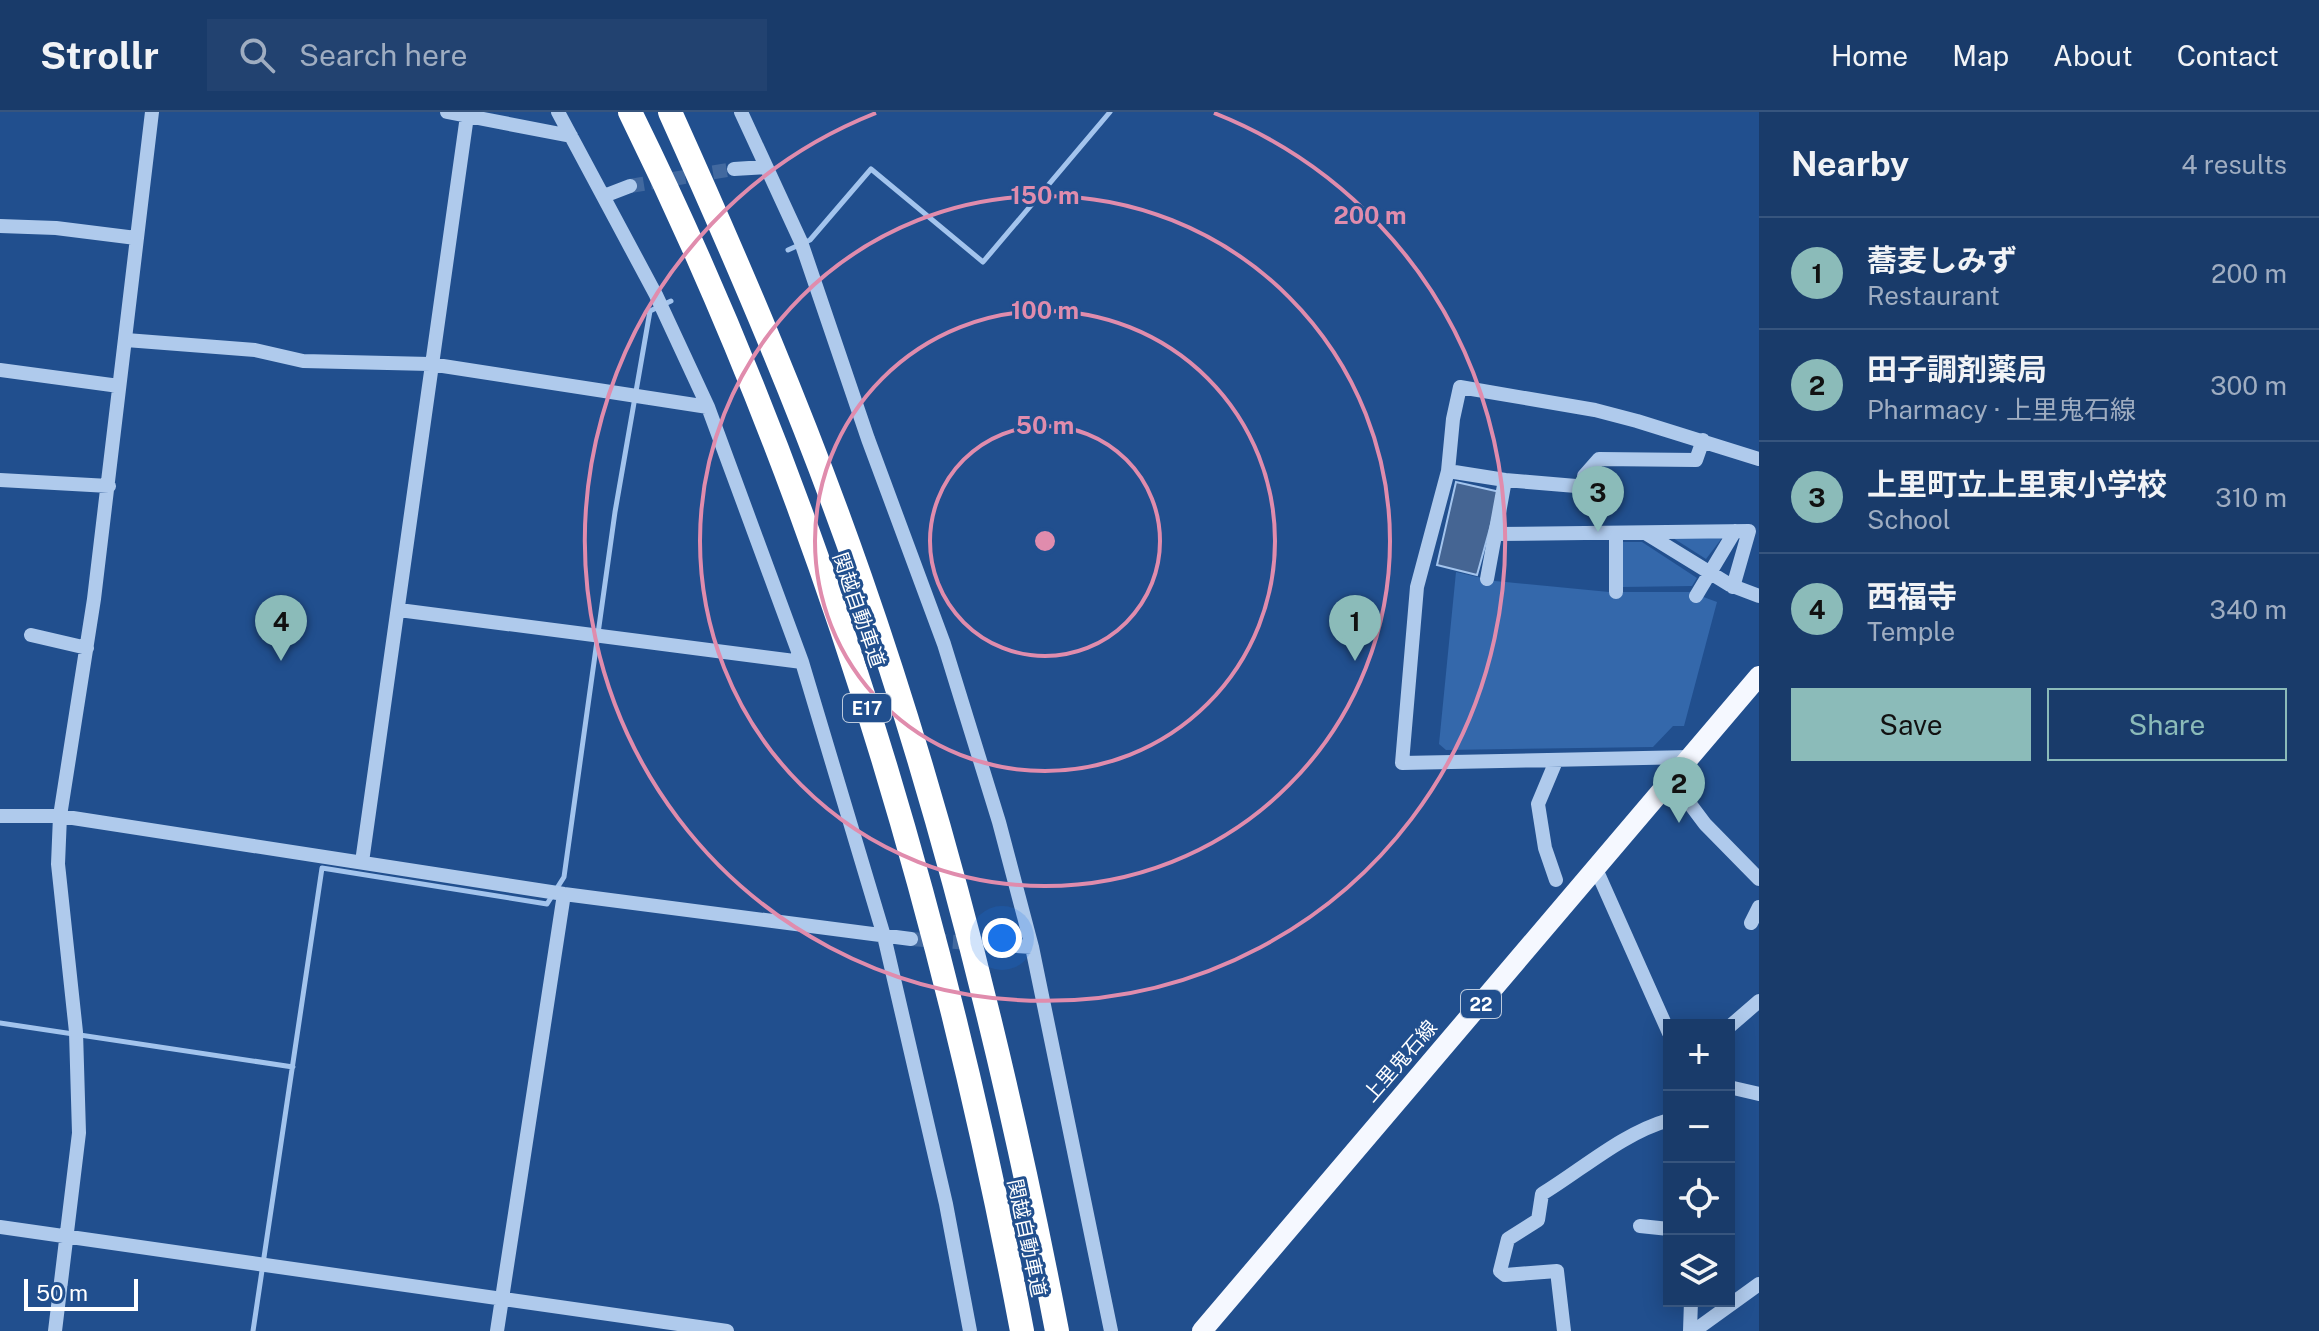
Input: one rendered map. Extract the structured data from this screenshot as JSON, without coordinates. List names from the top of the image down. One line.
{"streets":{"highway":["関越自動車道","E17"],"main road":["22","上里鬼石線"]},"scale_bar":"50 m","page":{"header":"Strollr","search":"Search here","nav":["Home","Map","About","Contact"],"heading":["Nearby","4 results"],"list":[{"mark":"1","name":"蕎麦しみず","note":"Restaurant","value":"200 m"},{"mark":"2","name":"田子調剤薬局","note":"Pharmacy · 上里鬼石線","value":"300 m"},{"mark":"3","name":"上里町立上里東小学校","note":"School","value":"310 m"},{"mark":"4","name":"西福寺","note":"Temple","value":"340 m"}],"pins":["3","1","4","2"],"buttons":["Save","Share"],"map_buttons":["+","−"],"scale":"50 m"},"rings":["150 m","200 m","100 m","50 m"]}
